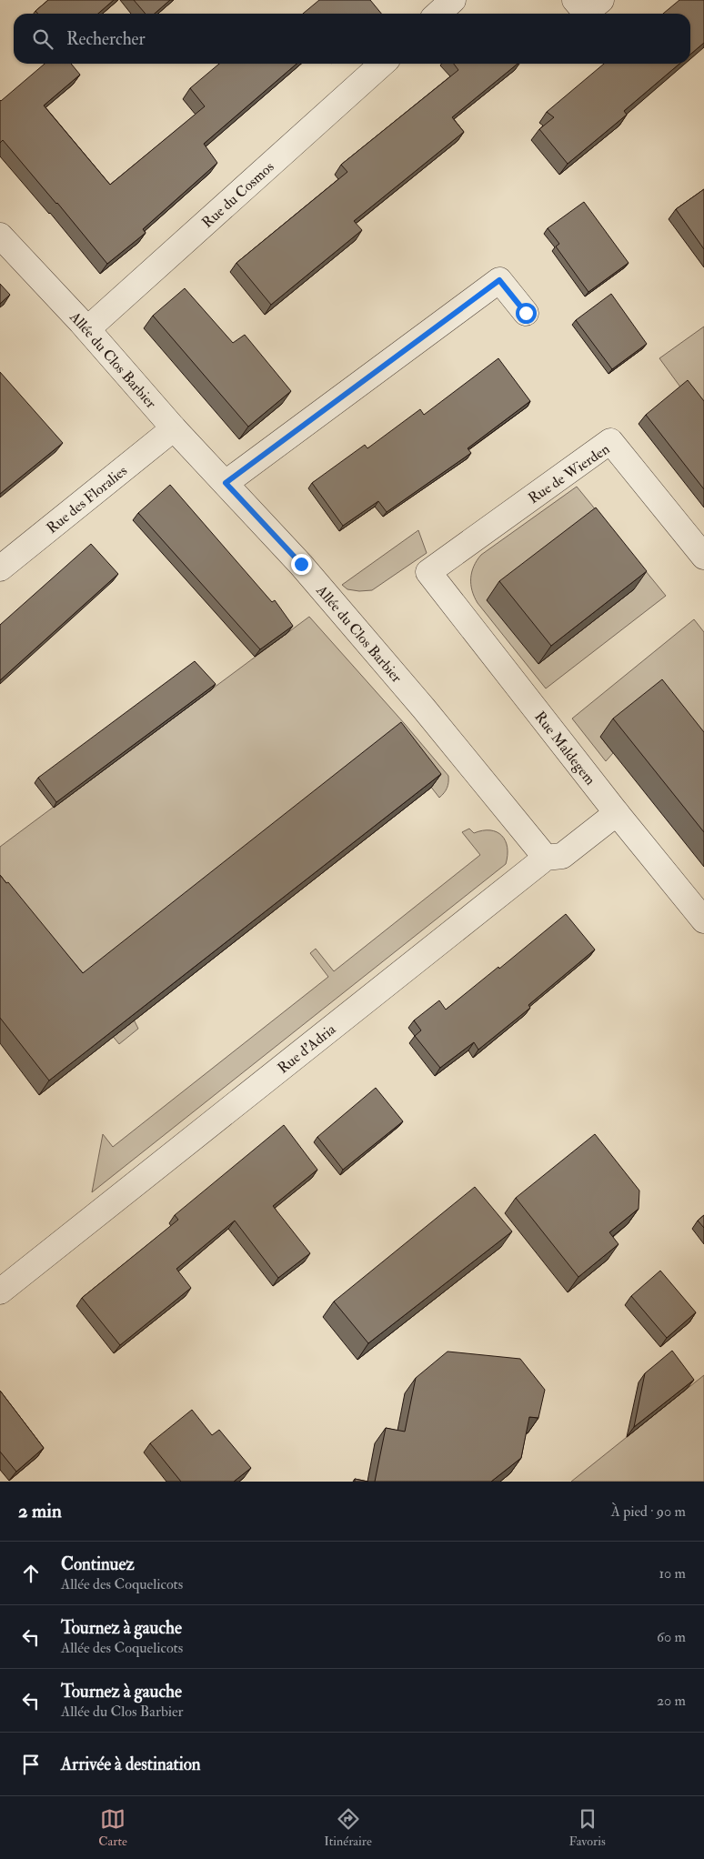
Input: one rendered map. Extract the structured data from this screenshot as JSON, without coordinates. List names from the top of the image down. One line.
{"streets":{"street":["Rue du Cosmos","Allée du Clos Barbier","Rue de Wierden","Rue des Floralies","Rue Maldegem","Rue d'Adria"]},"crossings":[["Rue du Cosmos","Allée du Clos Barbier"],["Allée du Clos Barbier","Rue des Floralies"],["Allée du Clos Barbier","Rue d'Adria"],["Rue de Wierden","Rue Maldegem"],["Rue Maldegem","Rue d'Adria"]],"page":{"search":"Rechercher","heading":["2 min","À pied · 90 m"],"list":[["Continuez","Allée des Coquelicots","10 m"],["Tournez à gauche","Allée des Coquelicots","60 m"],["Tournez à gauche","Allée du Clos Barbier","20 m"],"Arrivée à destination"],"nav":["Carte","Itinéraire","Favoris"]}}
